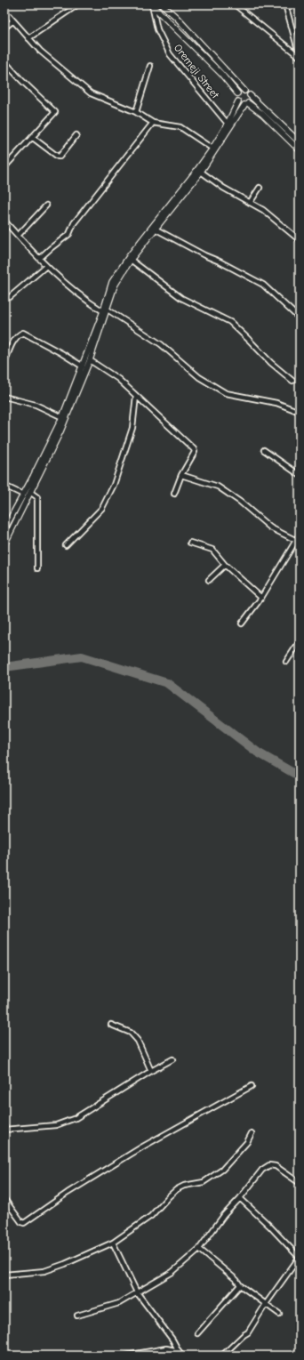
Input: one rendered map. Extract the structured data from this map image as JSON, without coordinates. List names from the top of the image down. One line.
{"streets":{"street":["Oremeji Street"]}}
